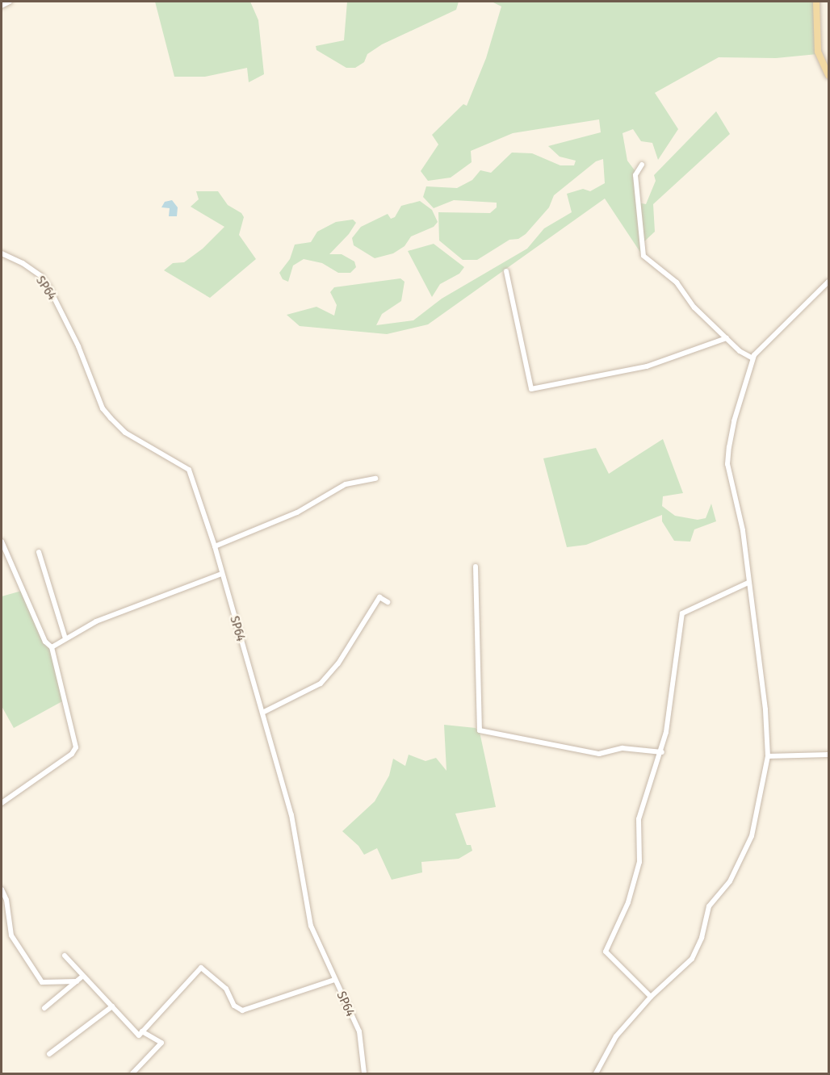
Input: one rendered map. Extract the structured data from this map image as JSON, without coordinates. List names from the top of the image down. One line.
{"streets":{"street":["SP64"]}}
